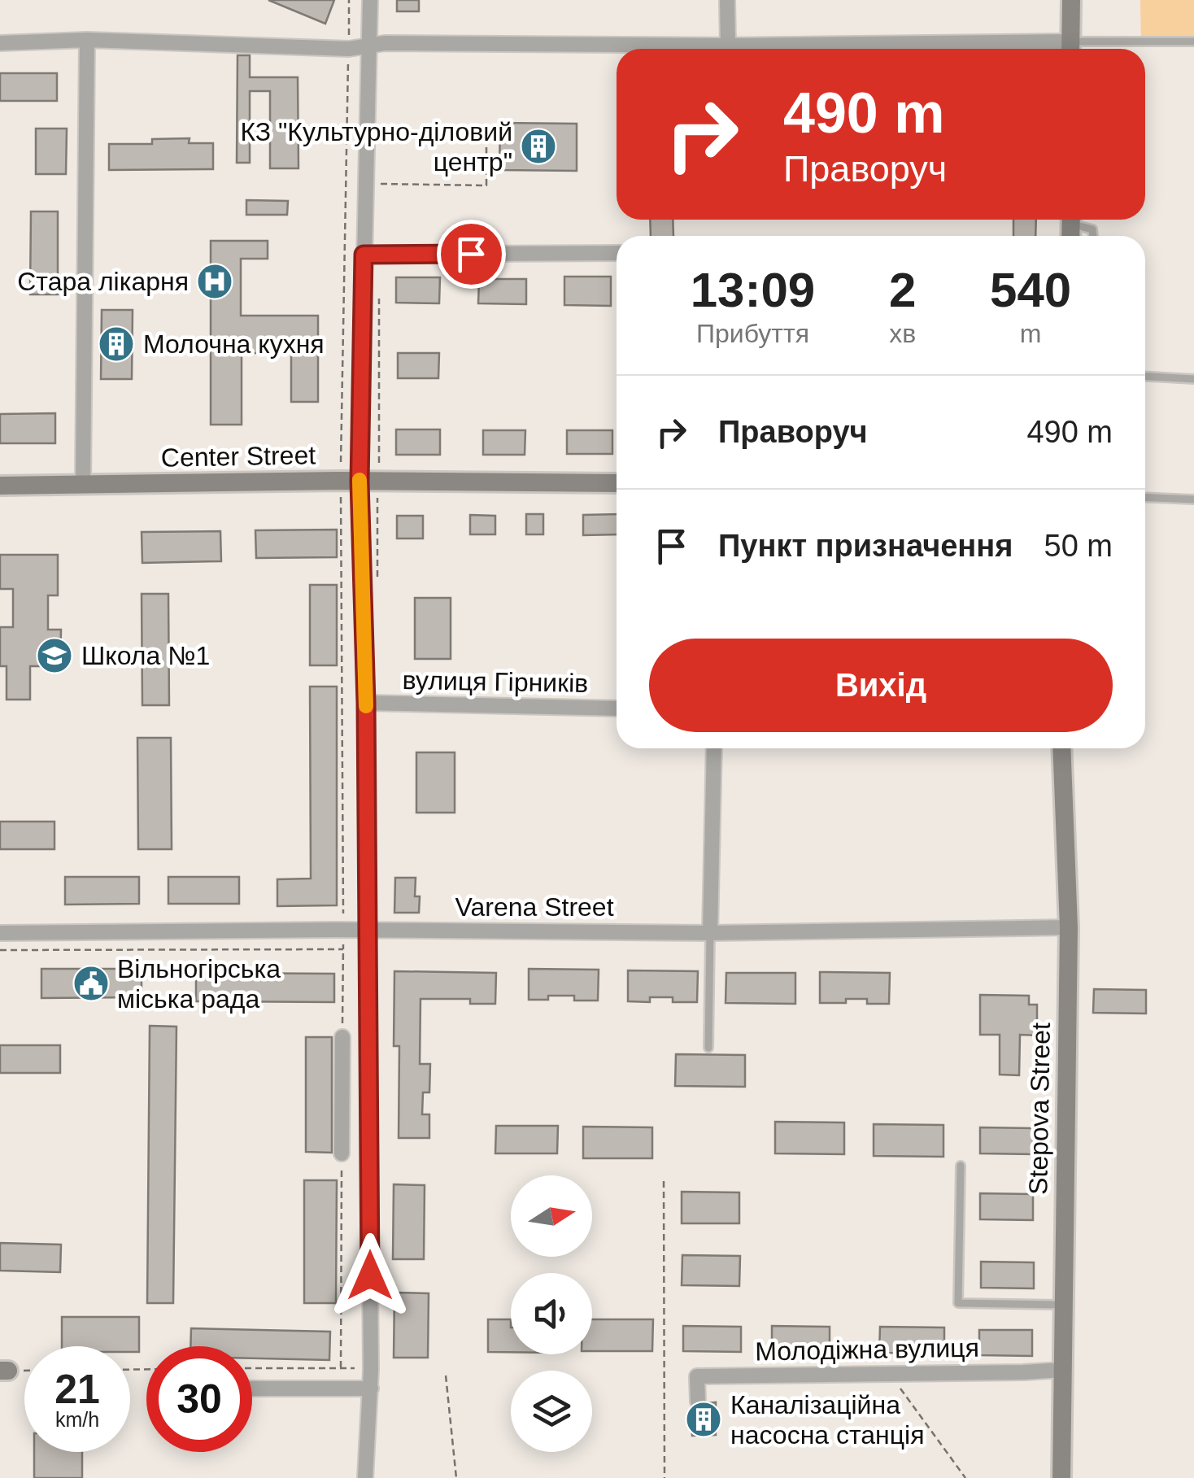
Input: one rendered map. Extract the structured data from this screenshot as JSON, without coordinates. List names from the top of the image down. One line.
{"streets":{"main road":["Center Street","Stepova Street"],"street":["вулиця Гірників","Varena Street","Молодіжна вулиця"]},"crossings":[["Varena Street","Stepova Street"],["Stepova Street","Молодіжна вулиця"]],"places":{"building":["КЗ \"Культурно-діловий центр\"","Молочна кухня","Каналізаційна насосна станція"],"hospital":["Стара лікарня"],"school or university":["Школа №1"],"public building":["Вільногірська міська рада"]},"north":"right","page":{"turn":["490 m","Праворуч"],"eta":["13:09","Прибуття","2","хв","540","m"],"list":[{"name":"Праворуч","value":"490 m"},{"name":"Пункт призначення","value":"50 m"}],"buttons":"Вихід","speed":"21 km/h","limit":"30"}}
